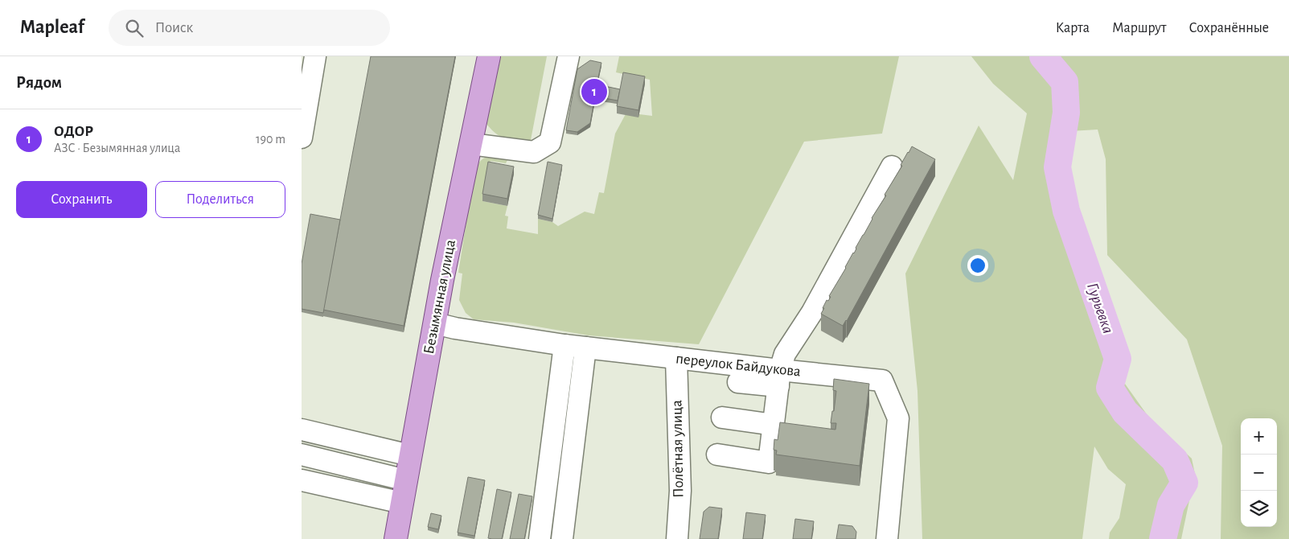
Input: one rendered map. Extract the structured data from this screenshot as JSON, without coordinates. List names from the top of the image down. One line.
{"streets":{"main road":["Безымянная улица"],"street":["переулок Байдукова","Полётная улица"]},"crossings":[["Безымянная улица","переулок Байдукова"],["переулок Байдукова","Полётная улица"]],"water":["Гурьевка"],"page":{"header":"Mapleaf","search":"Поиск","nav":["Карта","Маршрут","Сохранённые"],"heading":"Рядом","pins":"1","list":[{"mark":"1","name":"ОДОР","note":"АЗС · Безымянная улица","value":"190 m"}],"buttons":["Сохранить","Поделиться"],"map_buttons":["+","−"]}}
